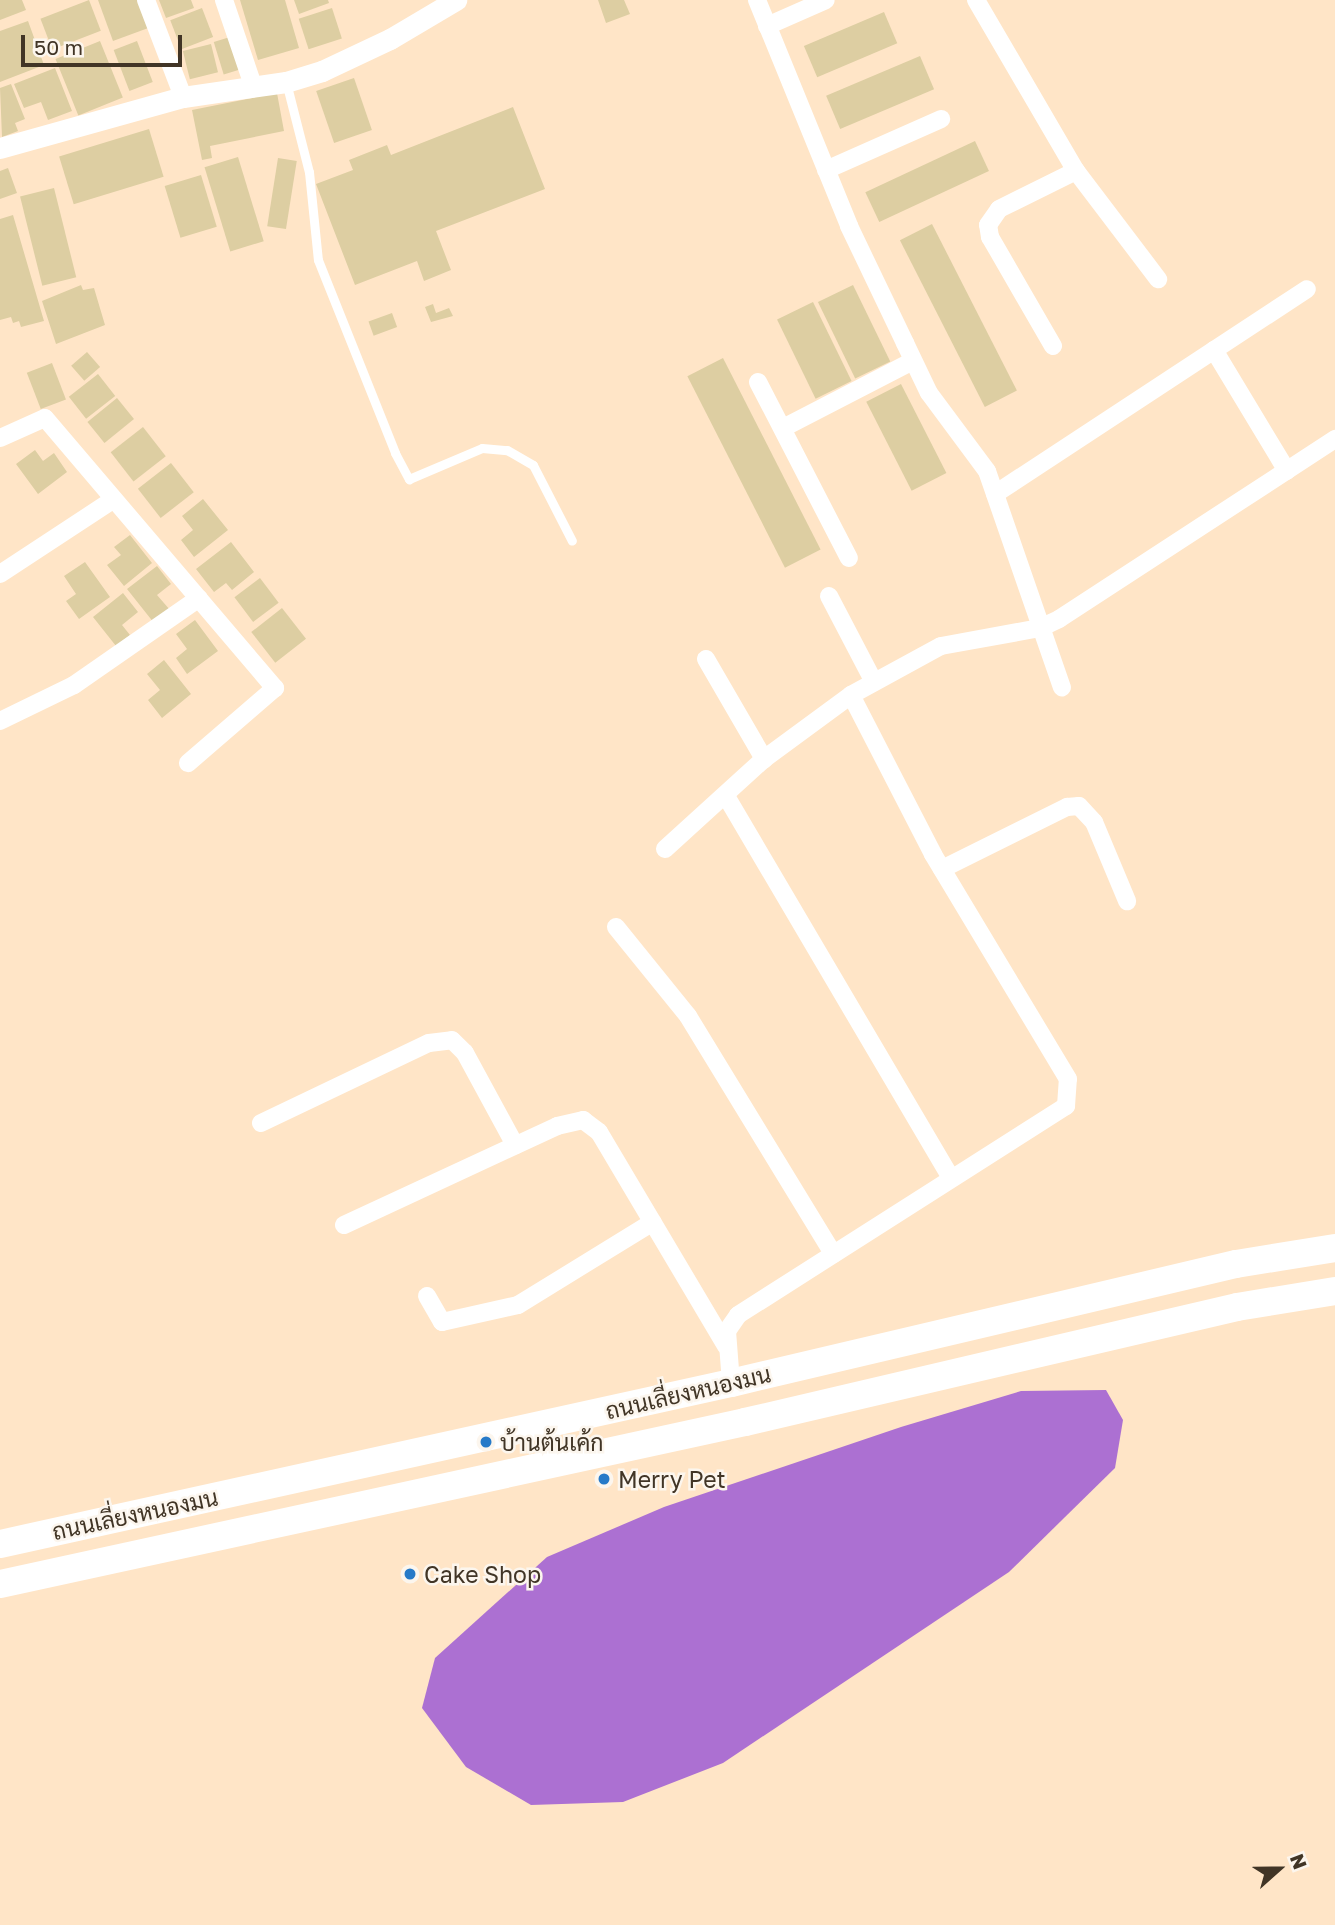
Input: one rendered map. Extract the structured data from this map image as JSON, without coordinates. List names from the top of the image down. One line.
{"streets":{"highway":["ถนนเลี่ยงหนองมน"]},"places":["บ้านต้นเค้ก","Merry Pet","Cake Shop"],"scale_bar":"50 m","north":"right"}
